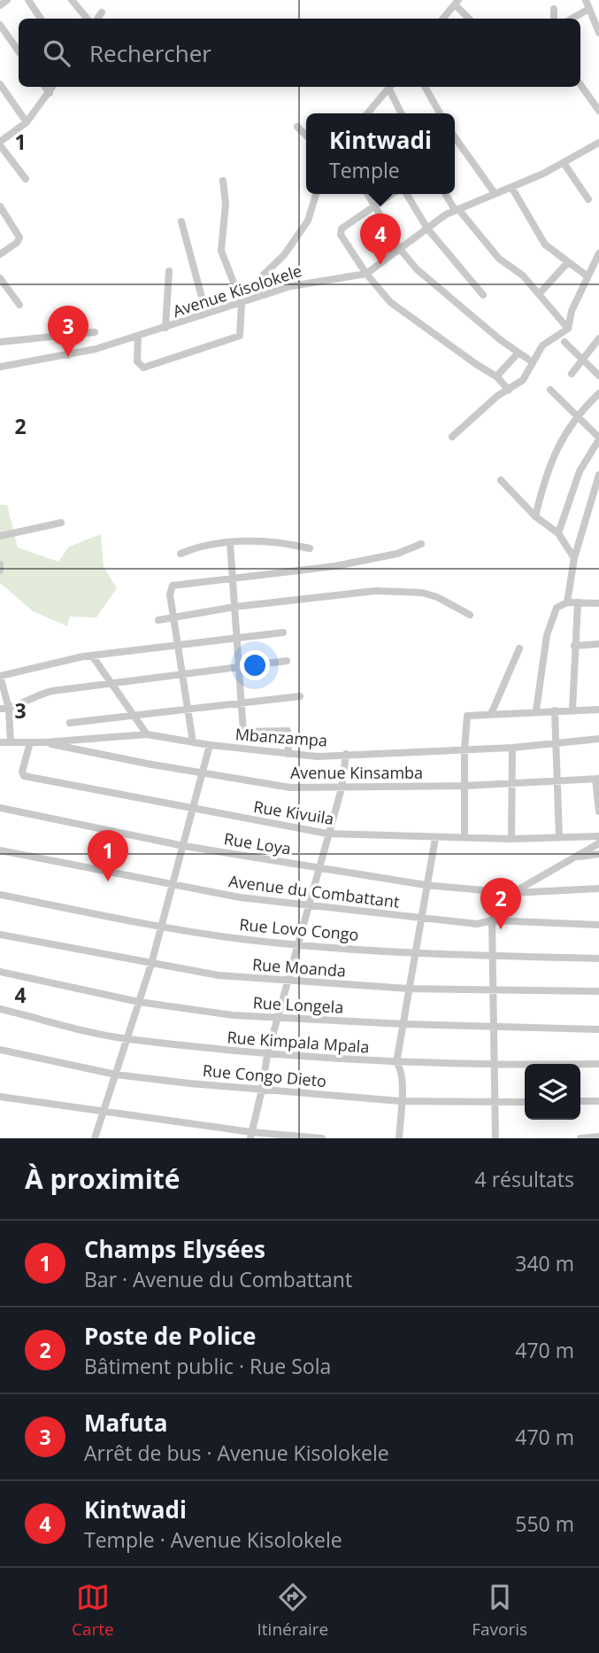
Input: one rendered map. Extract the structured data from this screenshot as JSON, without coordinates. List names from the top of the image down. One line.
{"streets":{"street":["Avenue Kisolokele","Mbanzampa","Avenue Kinsamba","Rue Kivuila","Rue Loya","Avenue du Combattant","Rue Lovo Congo","Rue Moanda","Rue Longela","Rue Kimpala Mpala","Rue Congo Dieto"]},"crossings":[["Mbanzampa","Avenue Kinsamba"],["Mbanzampa","Rue Kivuila"]],"page":{"search":"Rechercher","popup":["Kintwadi","Temple"],"pins":["4","3","1","2"],"heading":["À proximité","4 résultats"],"list":[{"mark":"1","name":"Champs Elysées","note":"Bar · Avenue du Combattant","value":"340 m"},{"mark":"2","name":"Poste de Police","note":"Bâtiment public · Rue Sola","value":"470 m"},{"mark":"3","name":"Mafuta","note":"Arrêt de bus · Avenue Kisolokele","value":"470 m"},{"mark":"4","name":"Kintwadi","note":"Temple · Avenue Kisolokele","value":"550 m"}],"nav":["Carte","Itinéraire","Favoris"]},"grid":{"rows":["1","2","3","4"]}}
